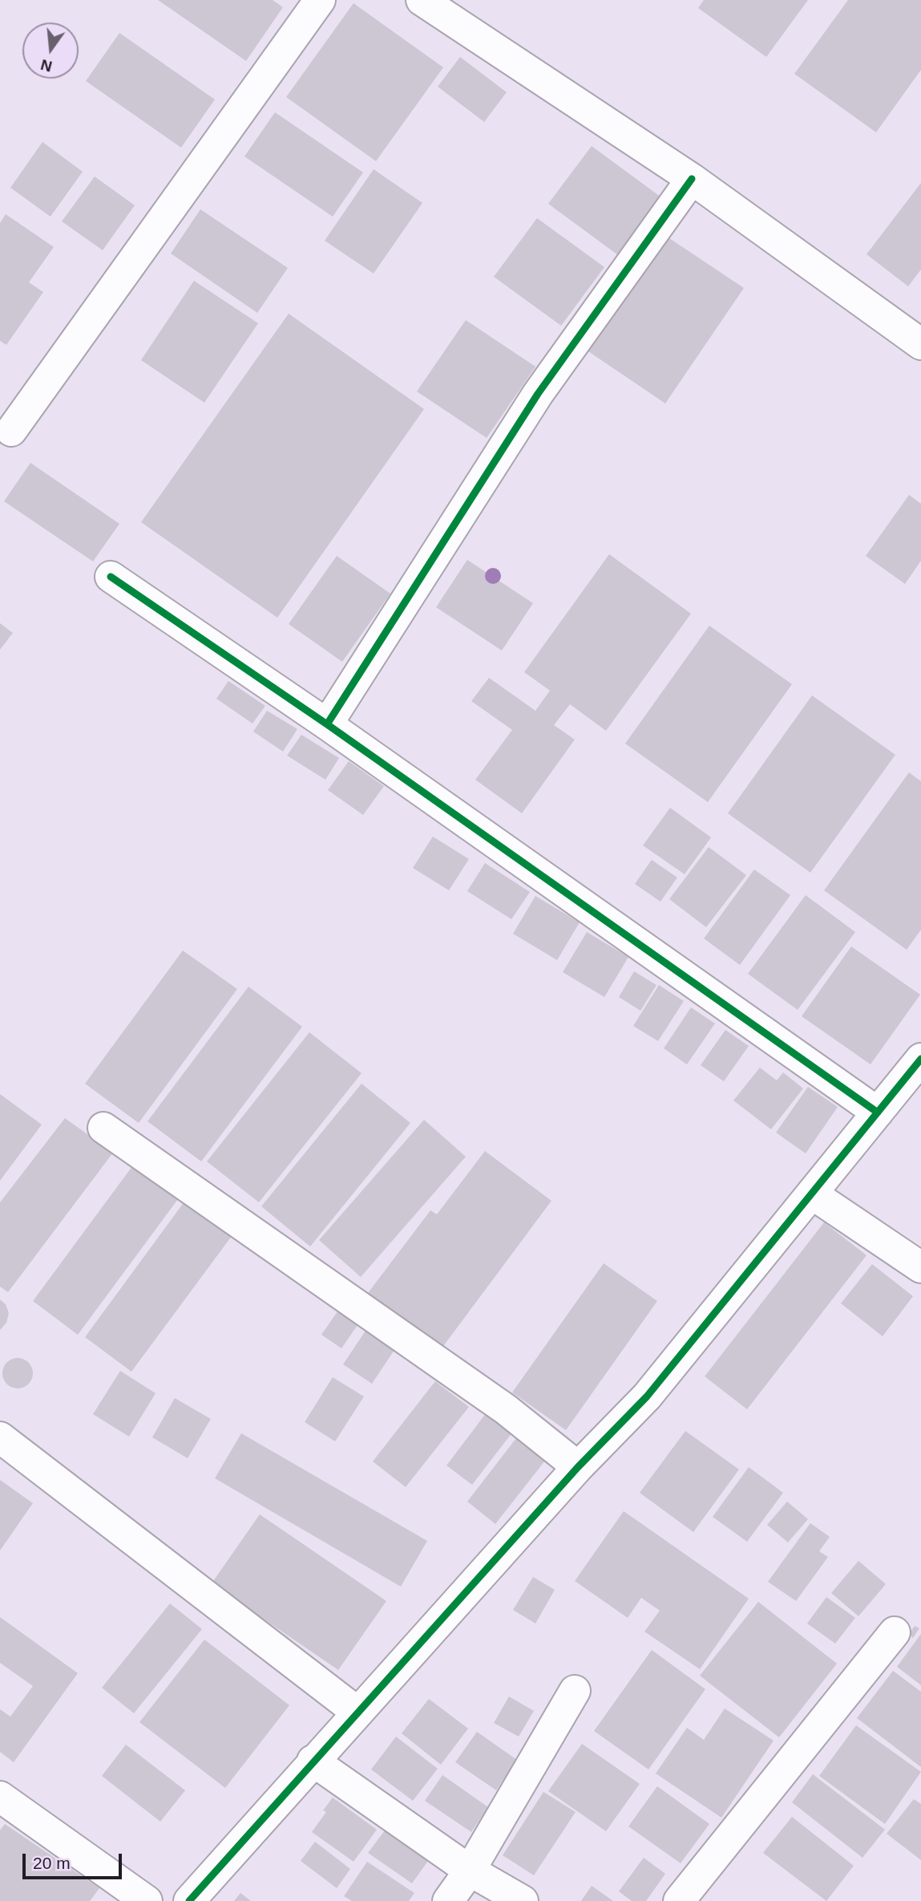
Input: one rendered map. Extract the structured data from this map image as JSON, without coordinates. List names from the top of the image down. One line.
{"scale_bar":"20 m","north":"bottom"}
